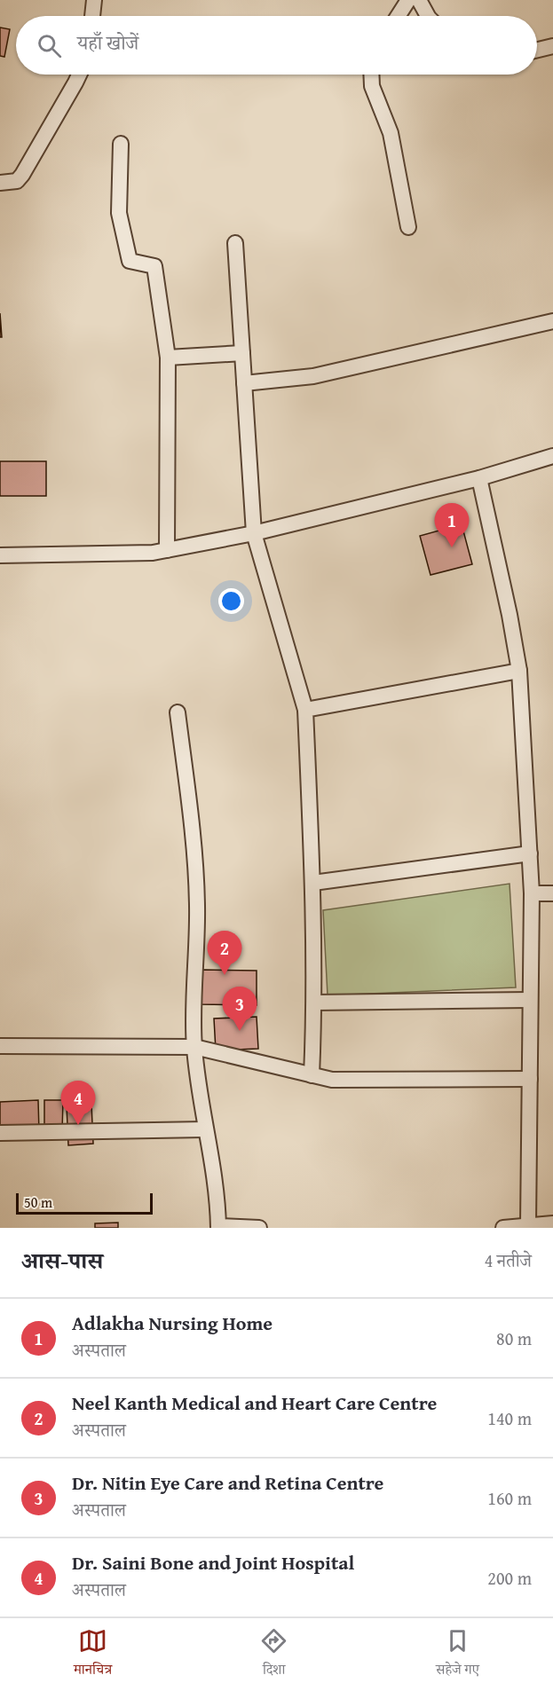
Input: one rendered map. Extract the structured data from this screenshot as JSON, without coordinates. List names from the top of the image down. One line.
{"scale_bar":"50 m","page":{"search":"यहाँ खोजें","pins":["1","2","3","4"],"scale":"50 m","heading":["आस-पास","4 नतीजे"],"list":[{"mark":"1","name":"Adlakha Nursing Home","note":"अस्पताल","value":"80 m"},{"mark":"2","name":"Neel Kanth Medical and Heart Care Centre","note":"अस्पताल","value":"140 m"},{"mark":"3","name":"Dr. Nitin Eye Care and Retina Centre","note":"अस्पताल","value":"160 m"},{"mark":"4","name":"Dr. Saini Bone and Joint Hospital","note":"अस्पताल","value":"200 m"}],"nav":["मानचित्र","दिशा","सहेजे गए"]}}
